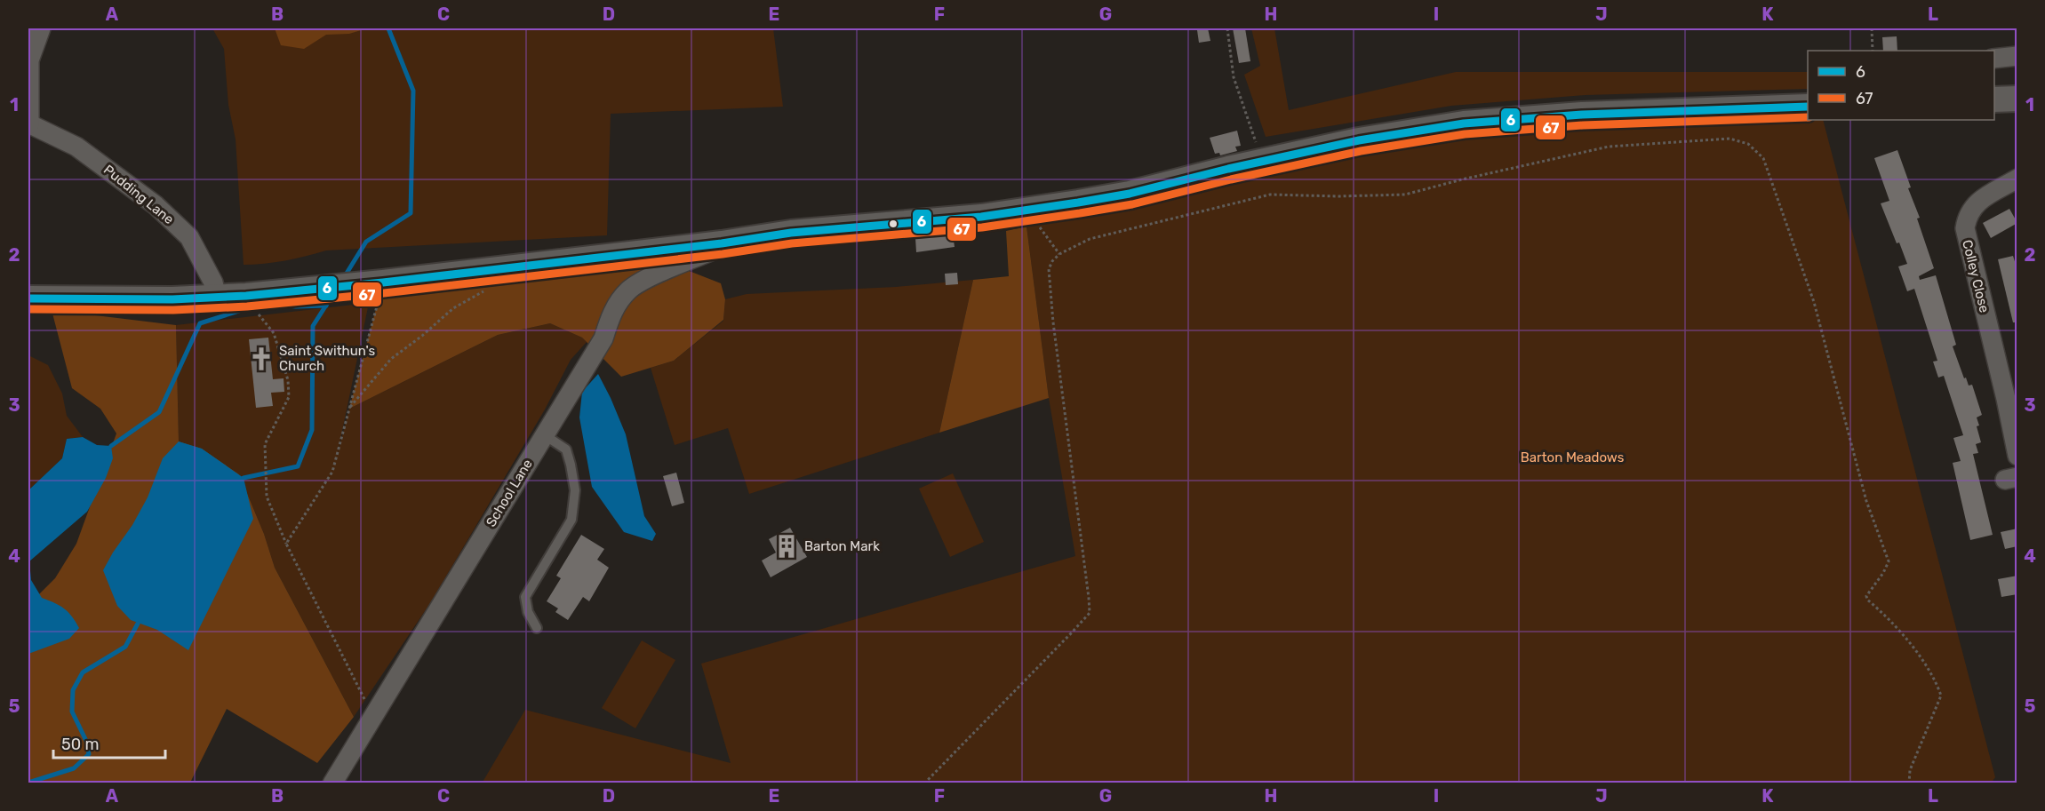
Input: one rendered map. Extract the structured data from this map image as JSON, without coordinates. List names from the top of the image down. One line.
{"streets":{"street":["Pudding Lane","Colley Close","School Lane"]},"parks":["Barton Meadows"],"places":{"church":["Saint Swithun's Church"],"building":["Barton Mark"]},"lines":["transit line 6","transit line 67"],"legend":["6","67"],"scale_bar":"50 m","grid":{"columns":["A","B","C","D","E","F","G","H","I","J","K","L"],"rows":["1","2","3","4","5"]}}
